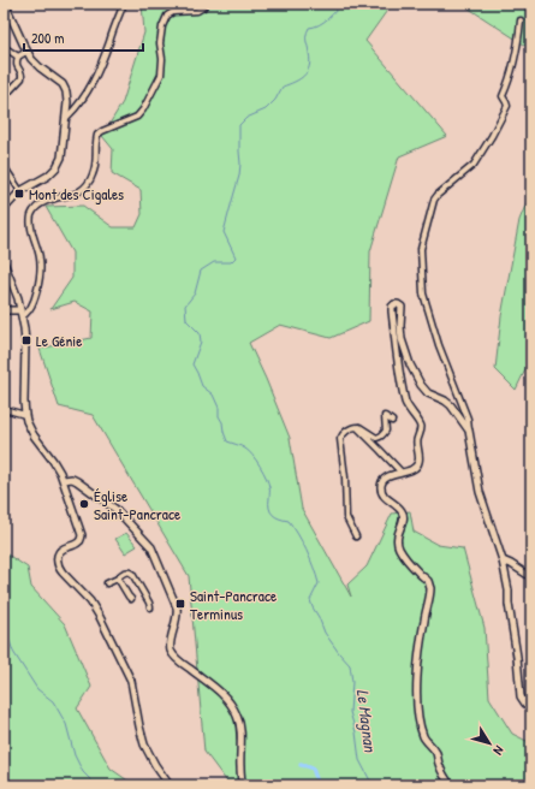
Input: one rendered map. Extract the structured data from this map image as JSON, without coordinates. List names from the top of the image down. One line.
{"water":["Le Magnan"],"places":{"transit":["Mont des Cigales","Le Génie","Saint-Pancrace Terminus"],"other":["Église Saint-Pancrace"]},"scale_bar":"200 m","north":"bottom right"}
